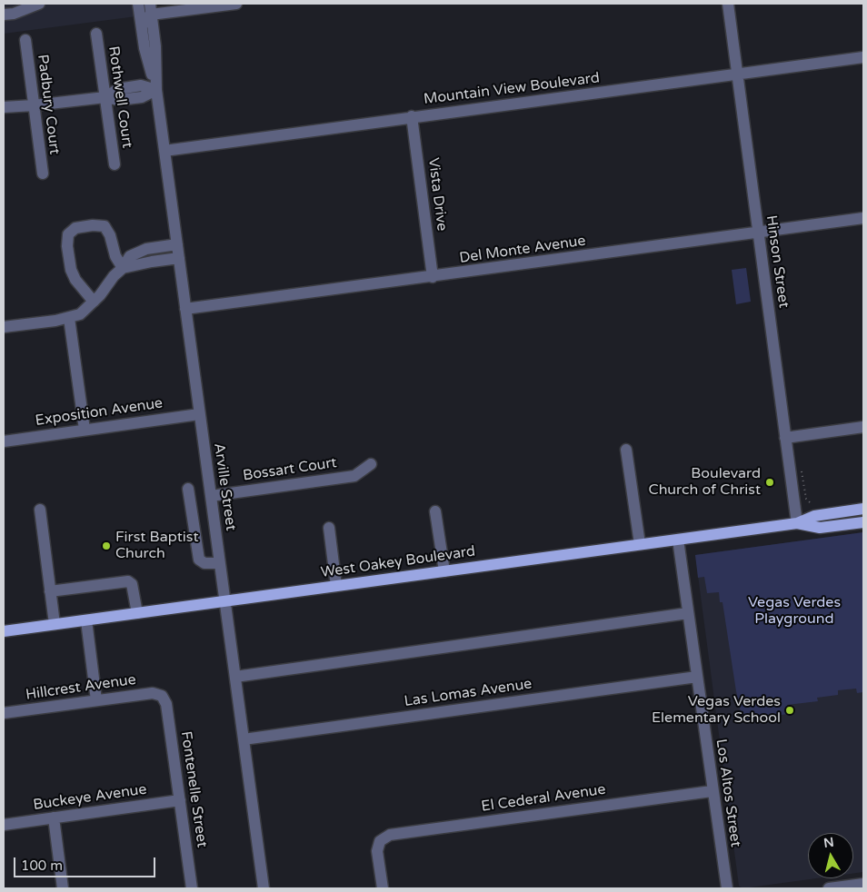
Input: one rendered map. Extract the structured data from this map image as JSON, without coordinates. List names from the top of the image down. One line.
{"streets":{"main road":["West Oakey Boulevard"],"street":["Mountain View Boulevard","Rothwell Court","Padbury Court","Vista Drive","Del Monte Avenue","Hinson Street","Exposition Avenue","Bossart Court","Arville Street","Hillcrest Avenue","Las Lomas Avenue","Fontenelle Street","Los Altos Street","Buckeye Avenue","El Cederal Avenue"]},"crossings":[["Mountain View Boulevard","Vista Drive"],["Mountain View Boulevard","Hinson Street"],["Mountain View Boulevard","Arville Street"],["Vista Drive","Del Monte Avenue"],["Del Monte Avenue","Hinson Street"],["Del Monte Avenue","Arville Street"],["Hinson Street","West Oakey Boulevard"],["Exposition Avenue","Arville Street"],["Bossart Court","Arville Street"],["Arville Street","West Oakey Boulevard"],["Arville Street","Las Lomas Avenue"],["West Oakey Boulevard","Los Altos Street"],["Hillcrest Avenue","Fontenelle Street"],["Las Lomas Avenue","Los Altos Street"],["Fontenelle Street","Buckeye Avenue"],["Los Altos Street","El Cederal Avenue"]],"parks":["Vegas Verdes Playground"],"places":["Boulevard Church of Christ","First Baptist Church","Vegas Verdes Elementary School"],"scale_bar":"100 m","north":"top"}
